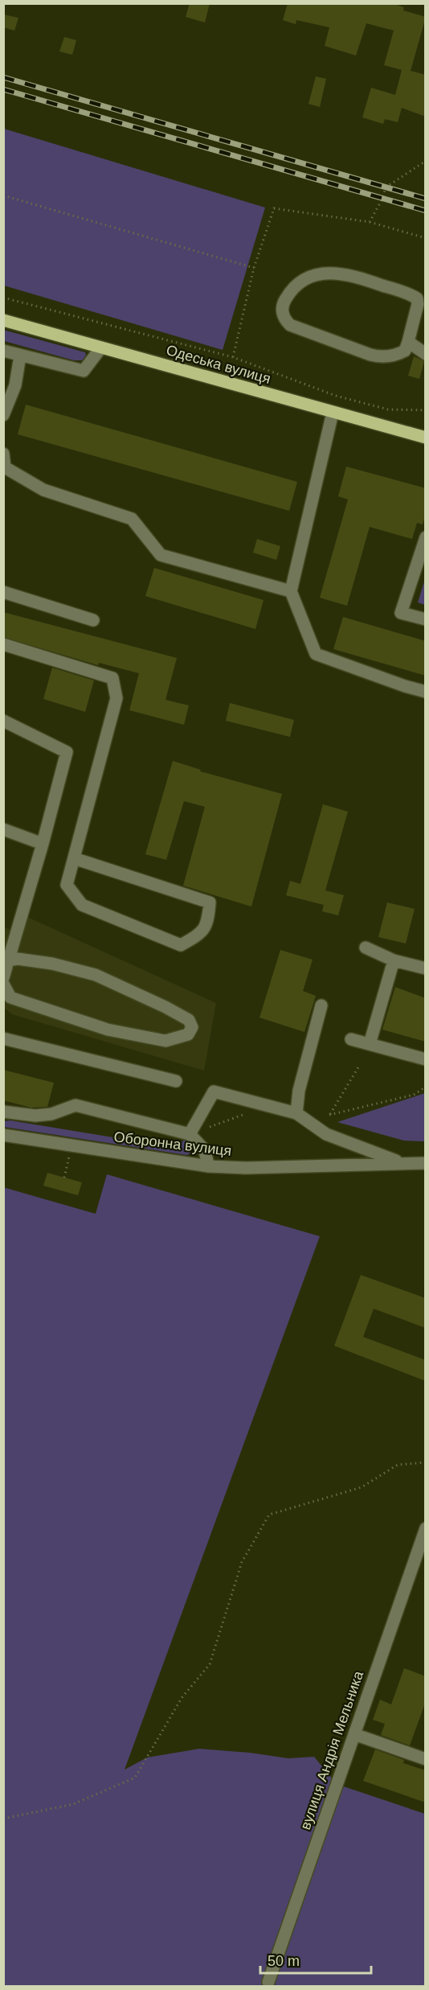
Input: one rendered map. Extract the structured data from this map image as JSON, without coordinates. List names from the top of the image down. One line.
{"streets":{"main road":["Одеська вулиця"],"street":["Оборонна вулиця","вулиця Андрія Мельника"]},"scale_bar":"50 m"}
